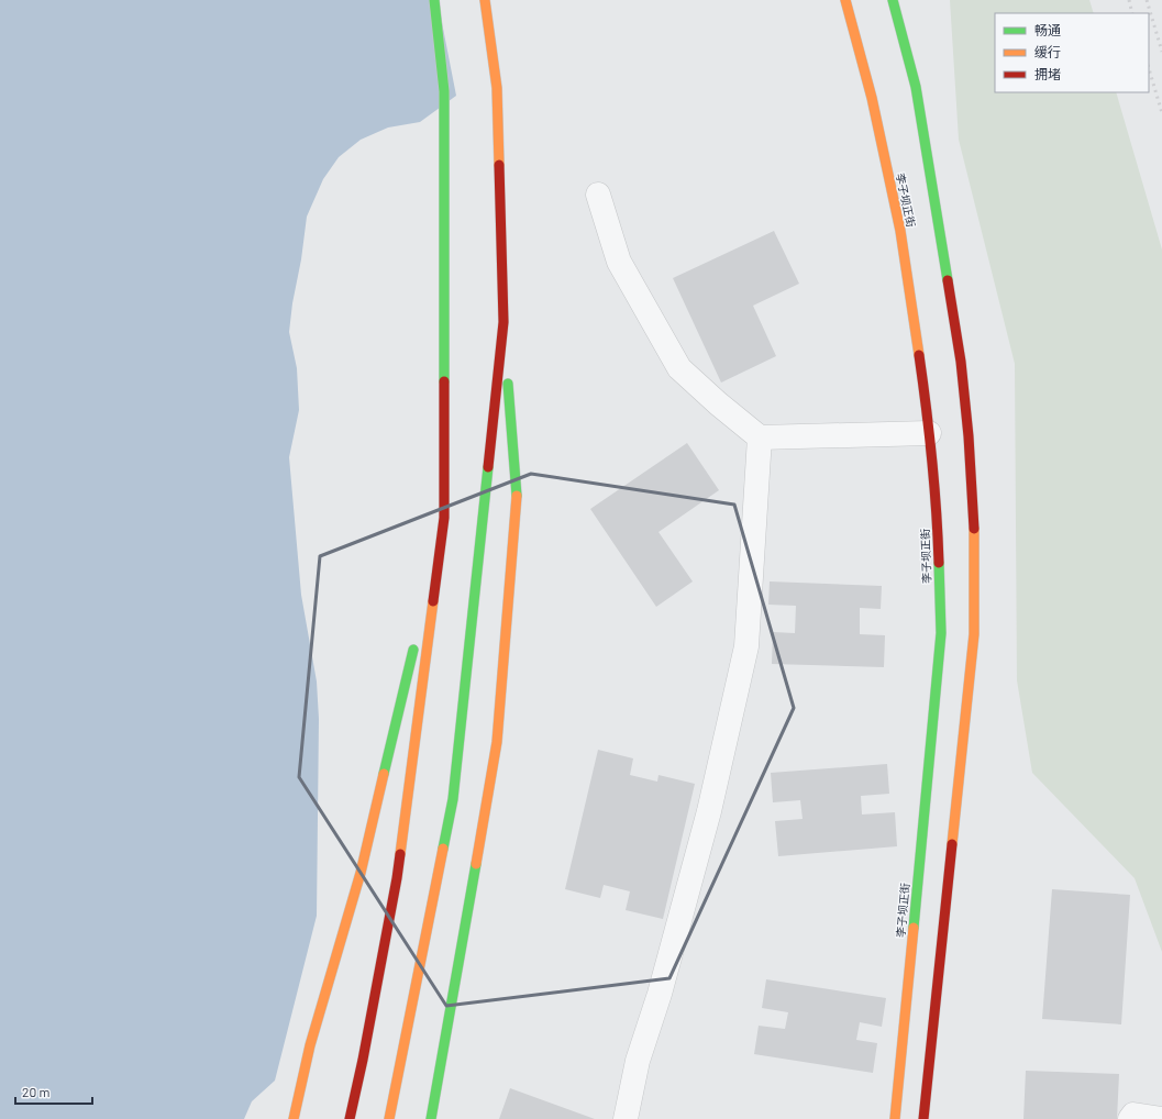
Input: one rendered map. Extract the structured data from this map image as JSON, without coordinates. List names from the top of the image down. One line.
{"streets":{"main road":["李子坝正街"]},"legend":["畅通","缓行","拥堵"],"scale_bar":"20 m"}
